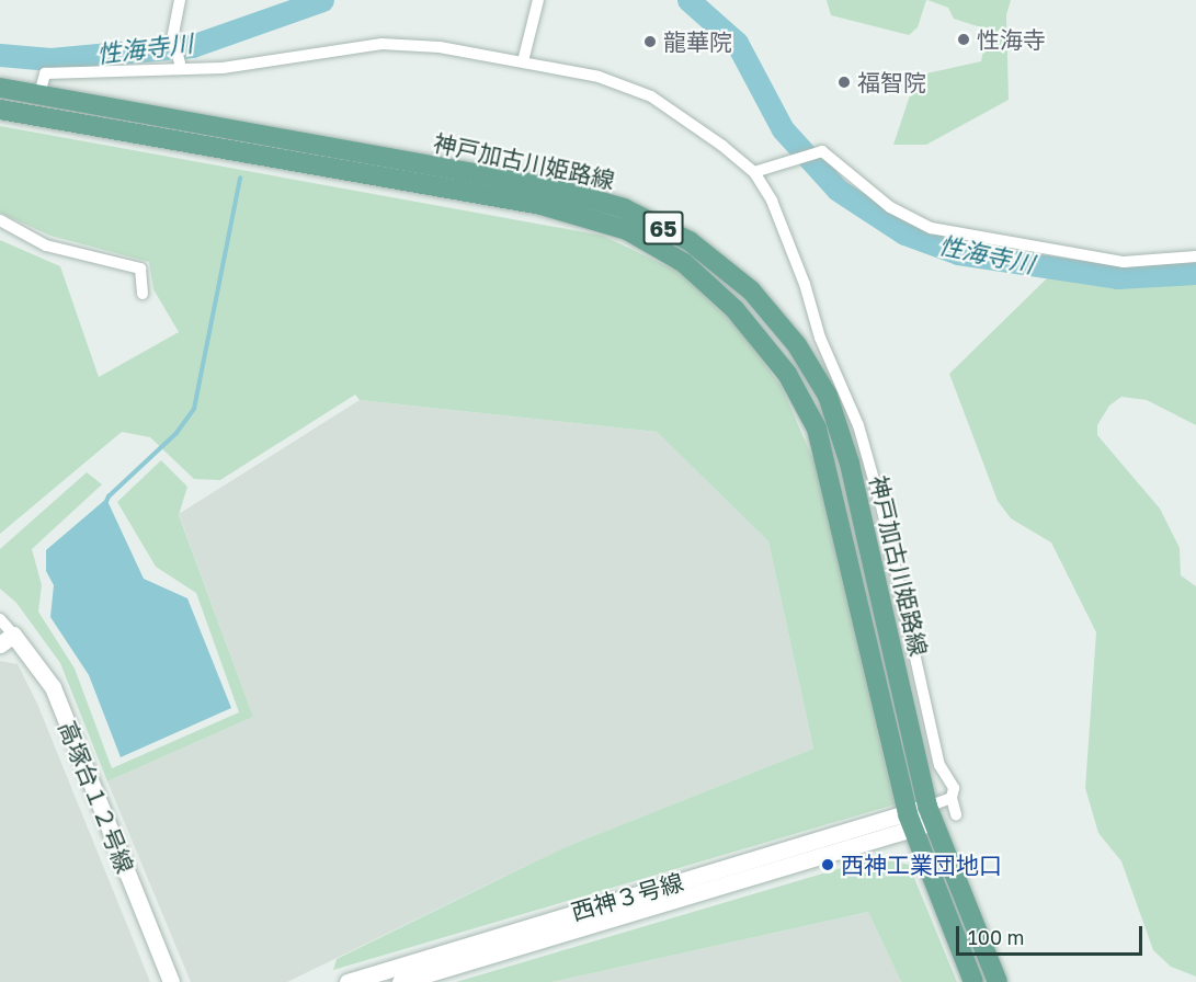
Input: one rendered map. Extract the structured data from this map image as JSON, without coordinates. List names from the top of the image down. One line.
{"streets":{"main road":["神戸加古川姫路線","65"],"street":["高塚台１２号線","西神３号線"]},"crossings":[["神戸加古川姫路線","西神３号線"]],"water":["性海寺川"],"places":["性海寺","龍華院","福智院","西神工業団地口"],"scale_bar":"100 m"}
